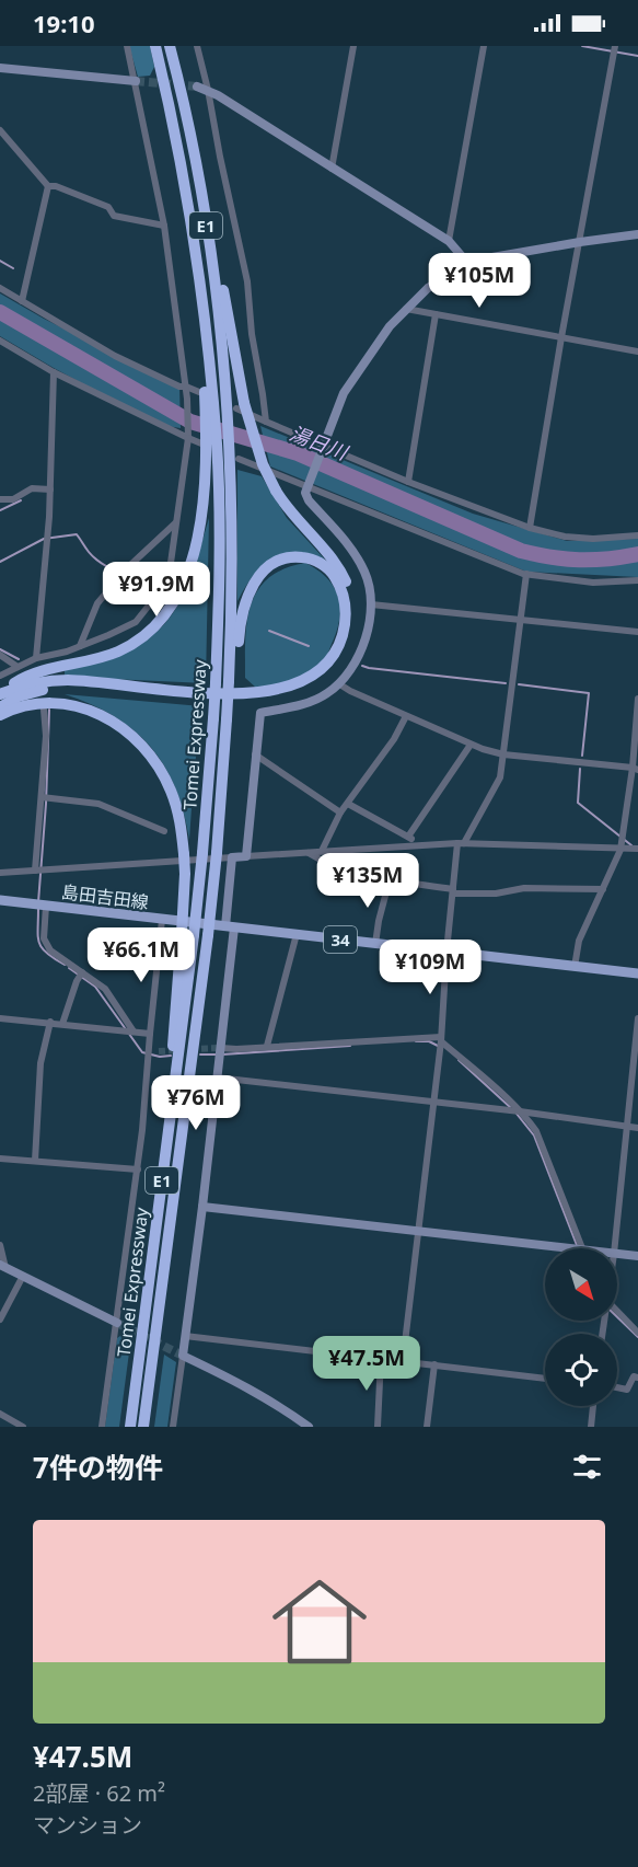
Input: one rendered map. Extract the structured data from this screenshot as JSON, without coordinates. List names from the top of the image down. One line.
{"streets":{"highway":["E1","Tomei Expressway"],"main road":["島田吉田線","34"]},"water":["湯日川"],"north":"bottom right","page":{"status":"19:10","price":["¥105M","¥91.9M","¥135M","¥66.1M","¥109M","¥76M","¥47.5M"],"heading":"7件の物件","list":[{"name":"¥47.5M","note":"2部屋 · 62 m² · マンション"}]}}
